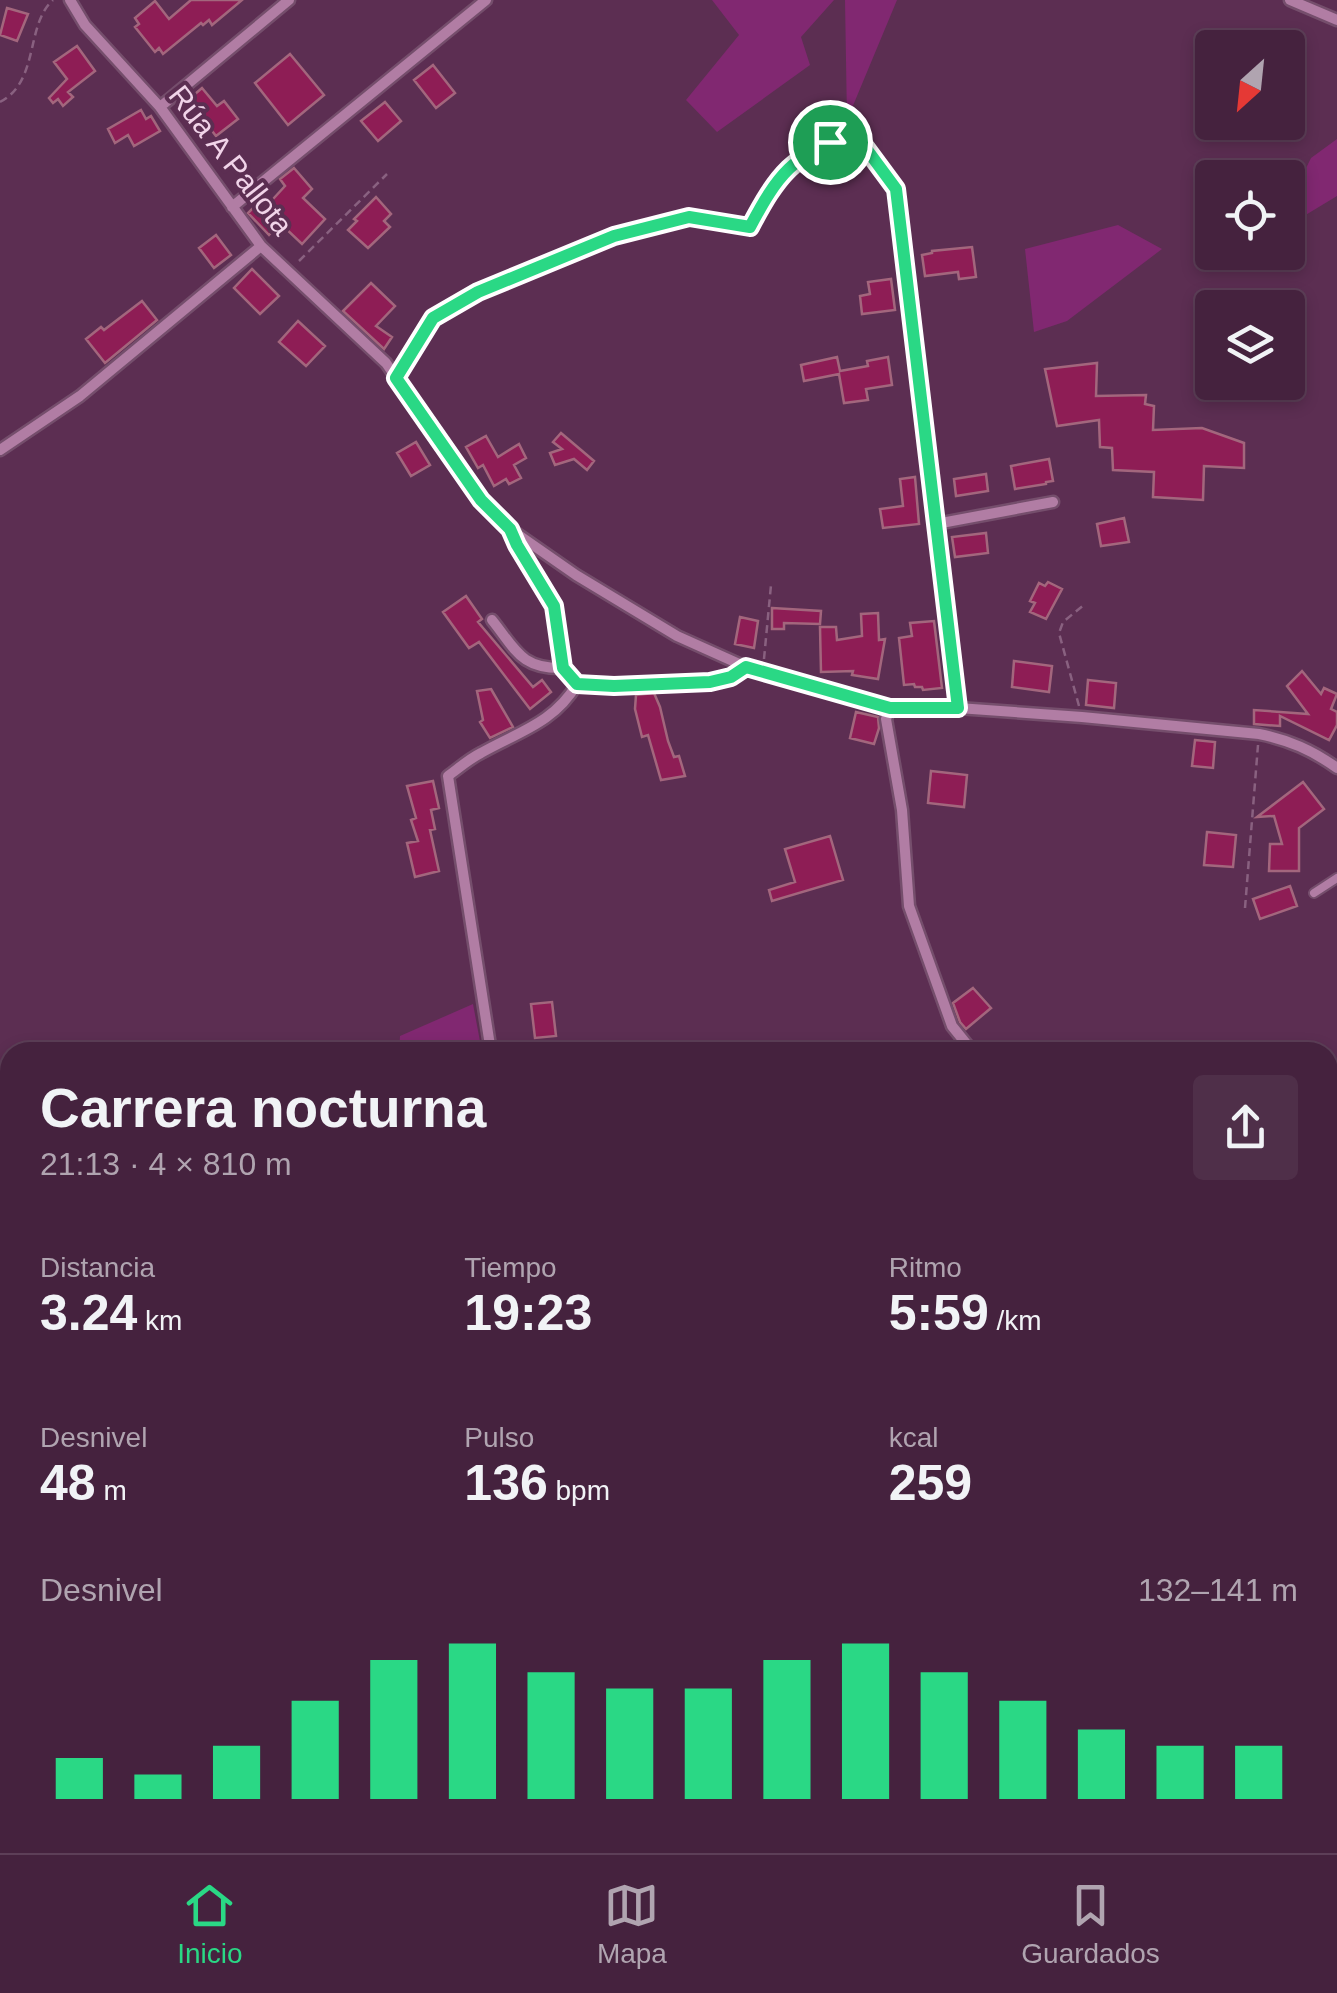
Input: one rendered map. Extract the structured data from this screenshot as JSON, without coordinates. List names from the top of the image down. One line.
{"streets":{"street":["Rúa A Pallota"]},"north":"bottom left","page":{"heading":["Carrera nocturna","21:13 · 4 × 810 m"],"stats":[["Distancia","3.24 km"],["Tiempo","19:23"],["Ritmo","5:59 /km"],["Desnivel","48 m"],["Pulso","136 bpm"],["kcal","259"]],"chart":["Desnivel","132–141 m"],"tabs":["Inicio","Mapa","Guardados"]}}
